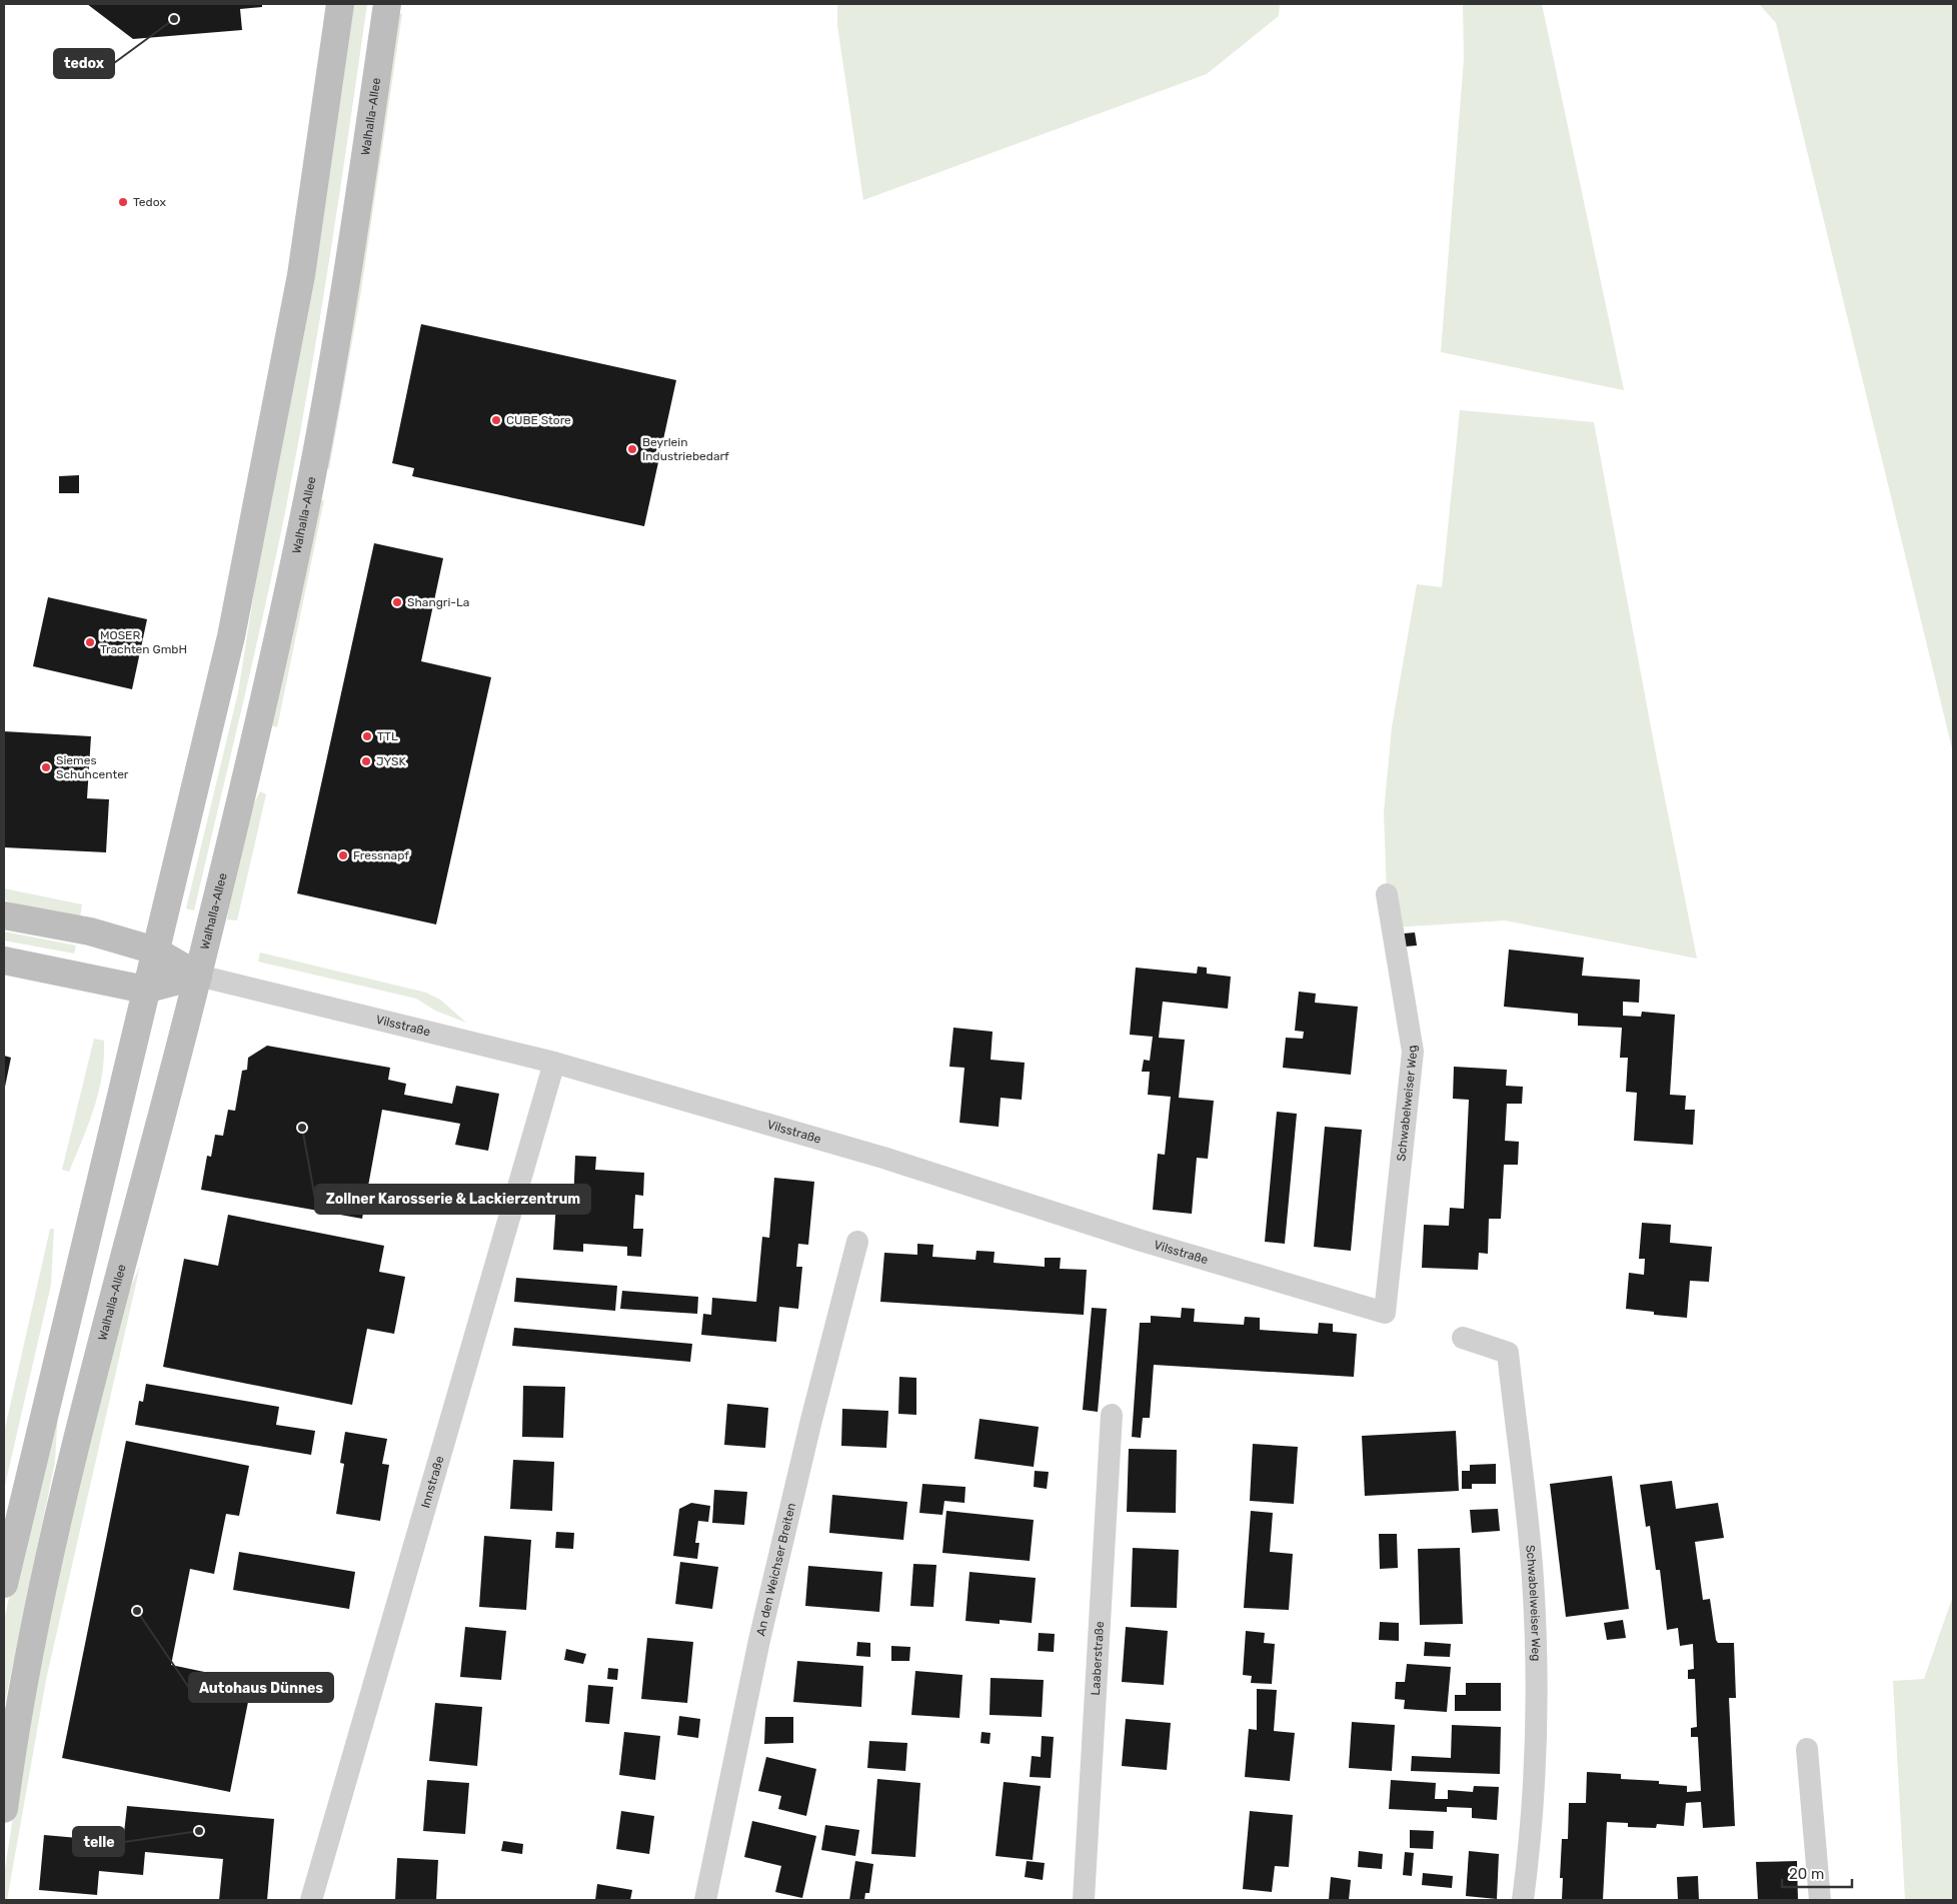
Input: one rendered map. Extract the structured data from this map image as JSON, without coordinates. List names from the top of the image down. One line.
{"streets":{"main road":["Walhalla-Allee","Vilsstraße"],"street":["Schwabelweiser Weg","Innstraße","An den Weichser Breiten","Laaberstraße"]},"crossings":[["Walhalla-Allee","Vilsstraße"],["Vilsstraße","Schwabelweiser Weg"],["Vilsstraße","Innstraße"]],"places":["tedox","Tedox","CUBE Store","Beyrlein Industriebedarf","Shangri-La","MOSER Trachten GmbH","TTL","JYSK","Siemes Schuhcenter","Fressnapf","Zollner Karosserie & Lackierzentrum","Autohaus Dünnes","telle"],"scale_bar":"20 m"}
